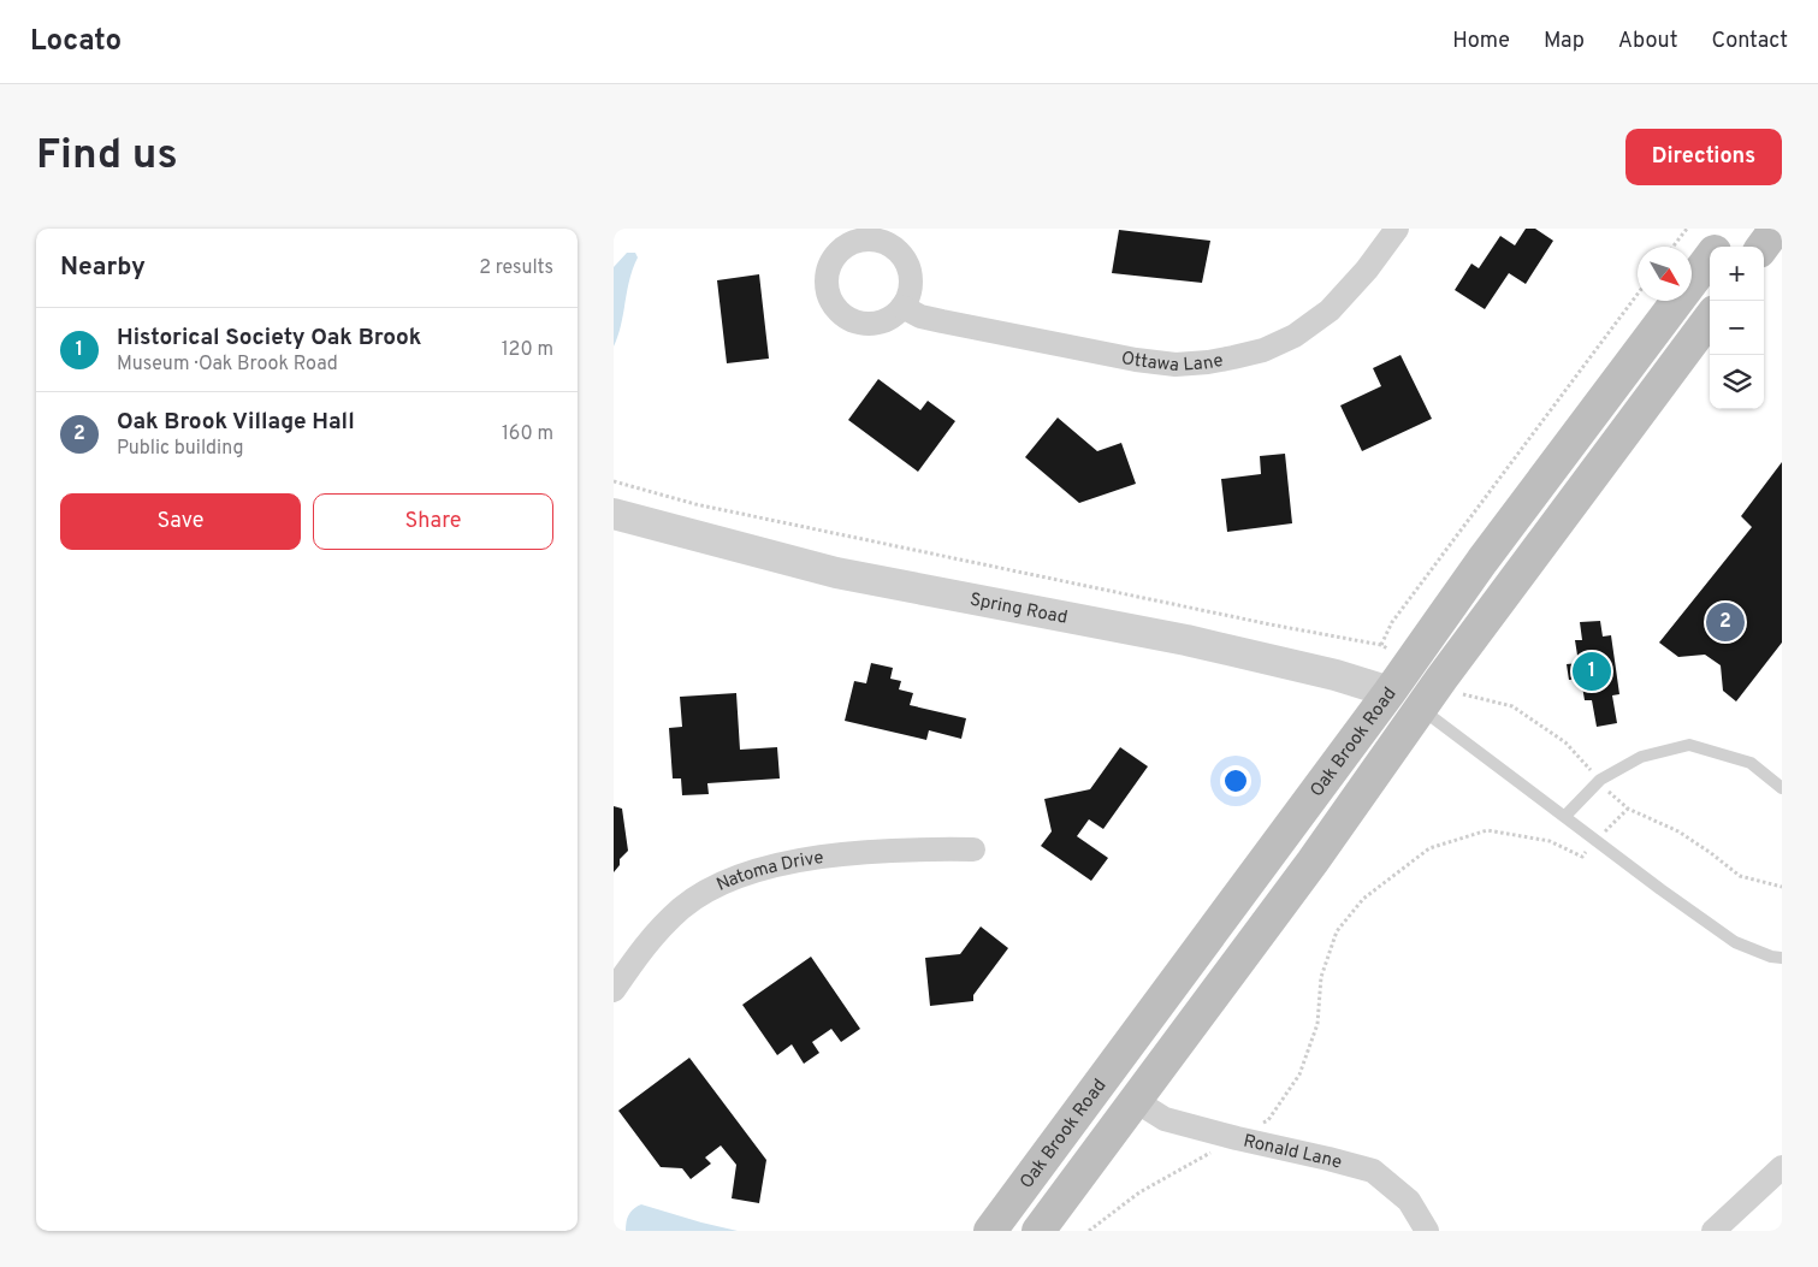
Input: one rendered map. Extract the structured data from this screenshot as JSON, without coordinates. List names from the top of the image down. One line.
{"streets":{"main road":["Oak Brook Road"],"street":["Ottawa Lane","Spring Road","Natoma Drive","Ronald Lane"]},"crossings":[["Spring Road","Oak Brook Road"],["Oak Brook Road","Ronald Lane"]],"north":"bottom right","page":{"header":"Locato","nav":["Home","Map","About","Contact"],"buttons":["Directions",["Save","Share"]],"title":"Find us","heading":["Nearby","2 results"],"map_buttons":["+","−"],"list":[{"mark":"1","name":"Historical Society Oak Brook","note":"Museum · Oak Brook Road","value":"120 m"},{"mark":"2","name":"Oak Brook Village Hall","note":"Public building","value":"160 m"}],"pins":["2","1"]}}
